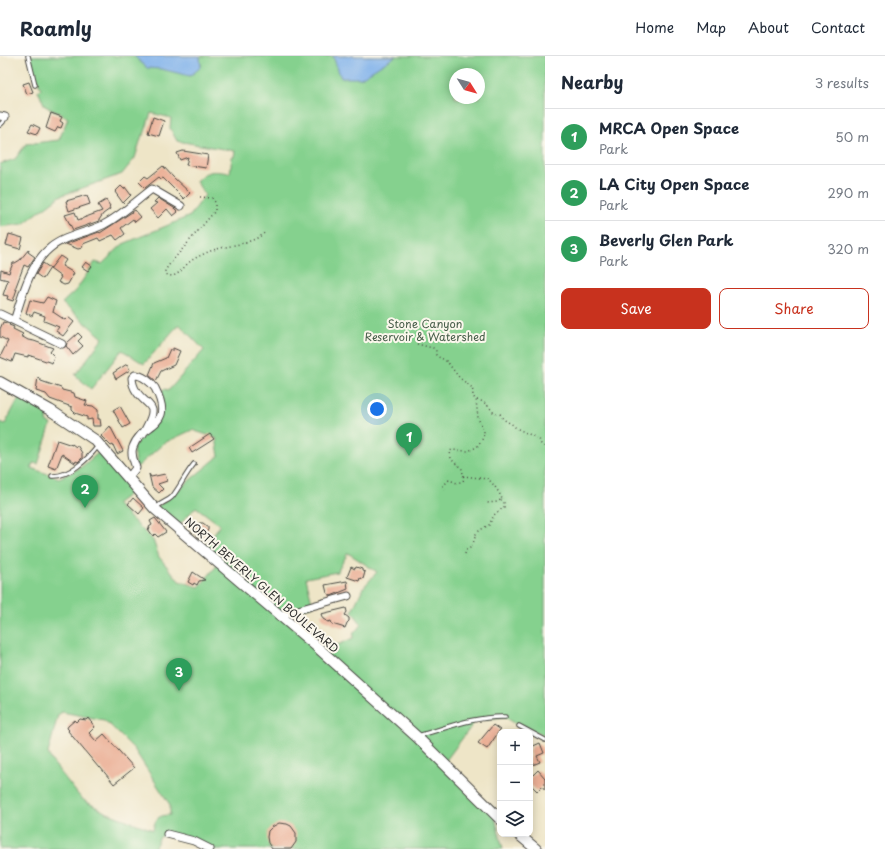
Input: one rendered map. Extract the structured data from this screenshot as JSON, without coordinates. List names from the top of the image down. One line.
{"streets":{"main road":["NORTH BEVERLY GLEN BOULEVARD"]},"parks":["Stone Canyon Reservoir & Watershed"],"north":"bottom right","page":{"header":"Roamly","nav":["Home","Map","About","Contact"],"heading":["Nearby","3 results"],"list":[{"mark":"1","name":"MRCA Open Space","note":"Park","value":"50 m"},{"mark":"2","name":"LA City Open Space","note":"Park","value":"290 m"},{"mark":"3","name":"Beverly Glen Park","note":"Park","value":"320 m"}],"buttons":["Save","Share"],"pins":["1","2","3"],"map_buttons":["+","−"]}}
